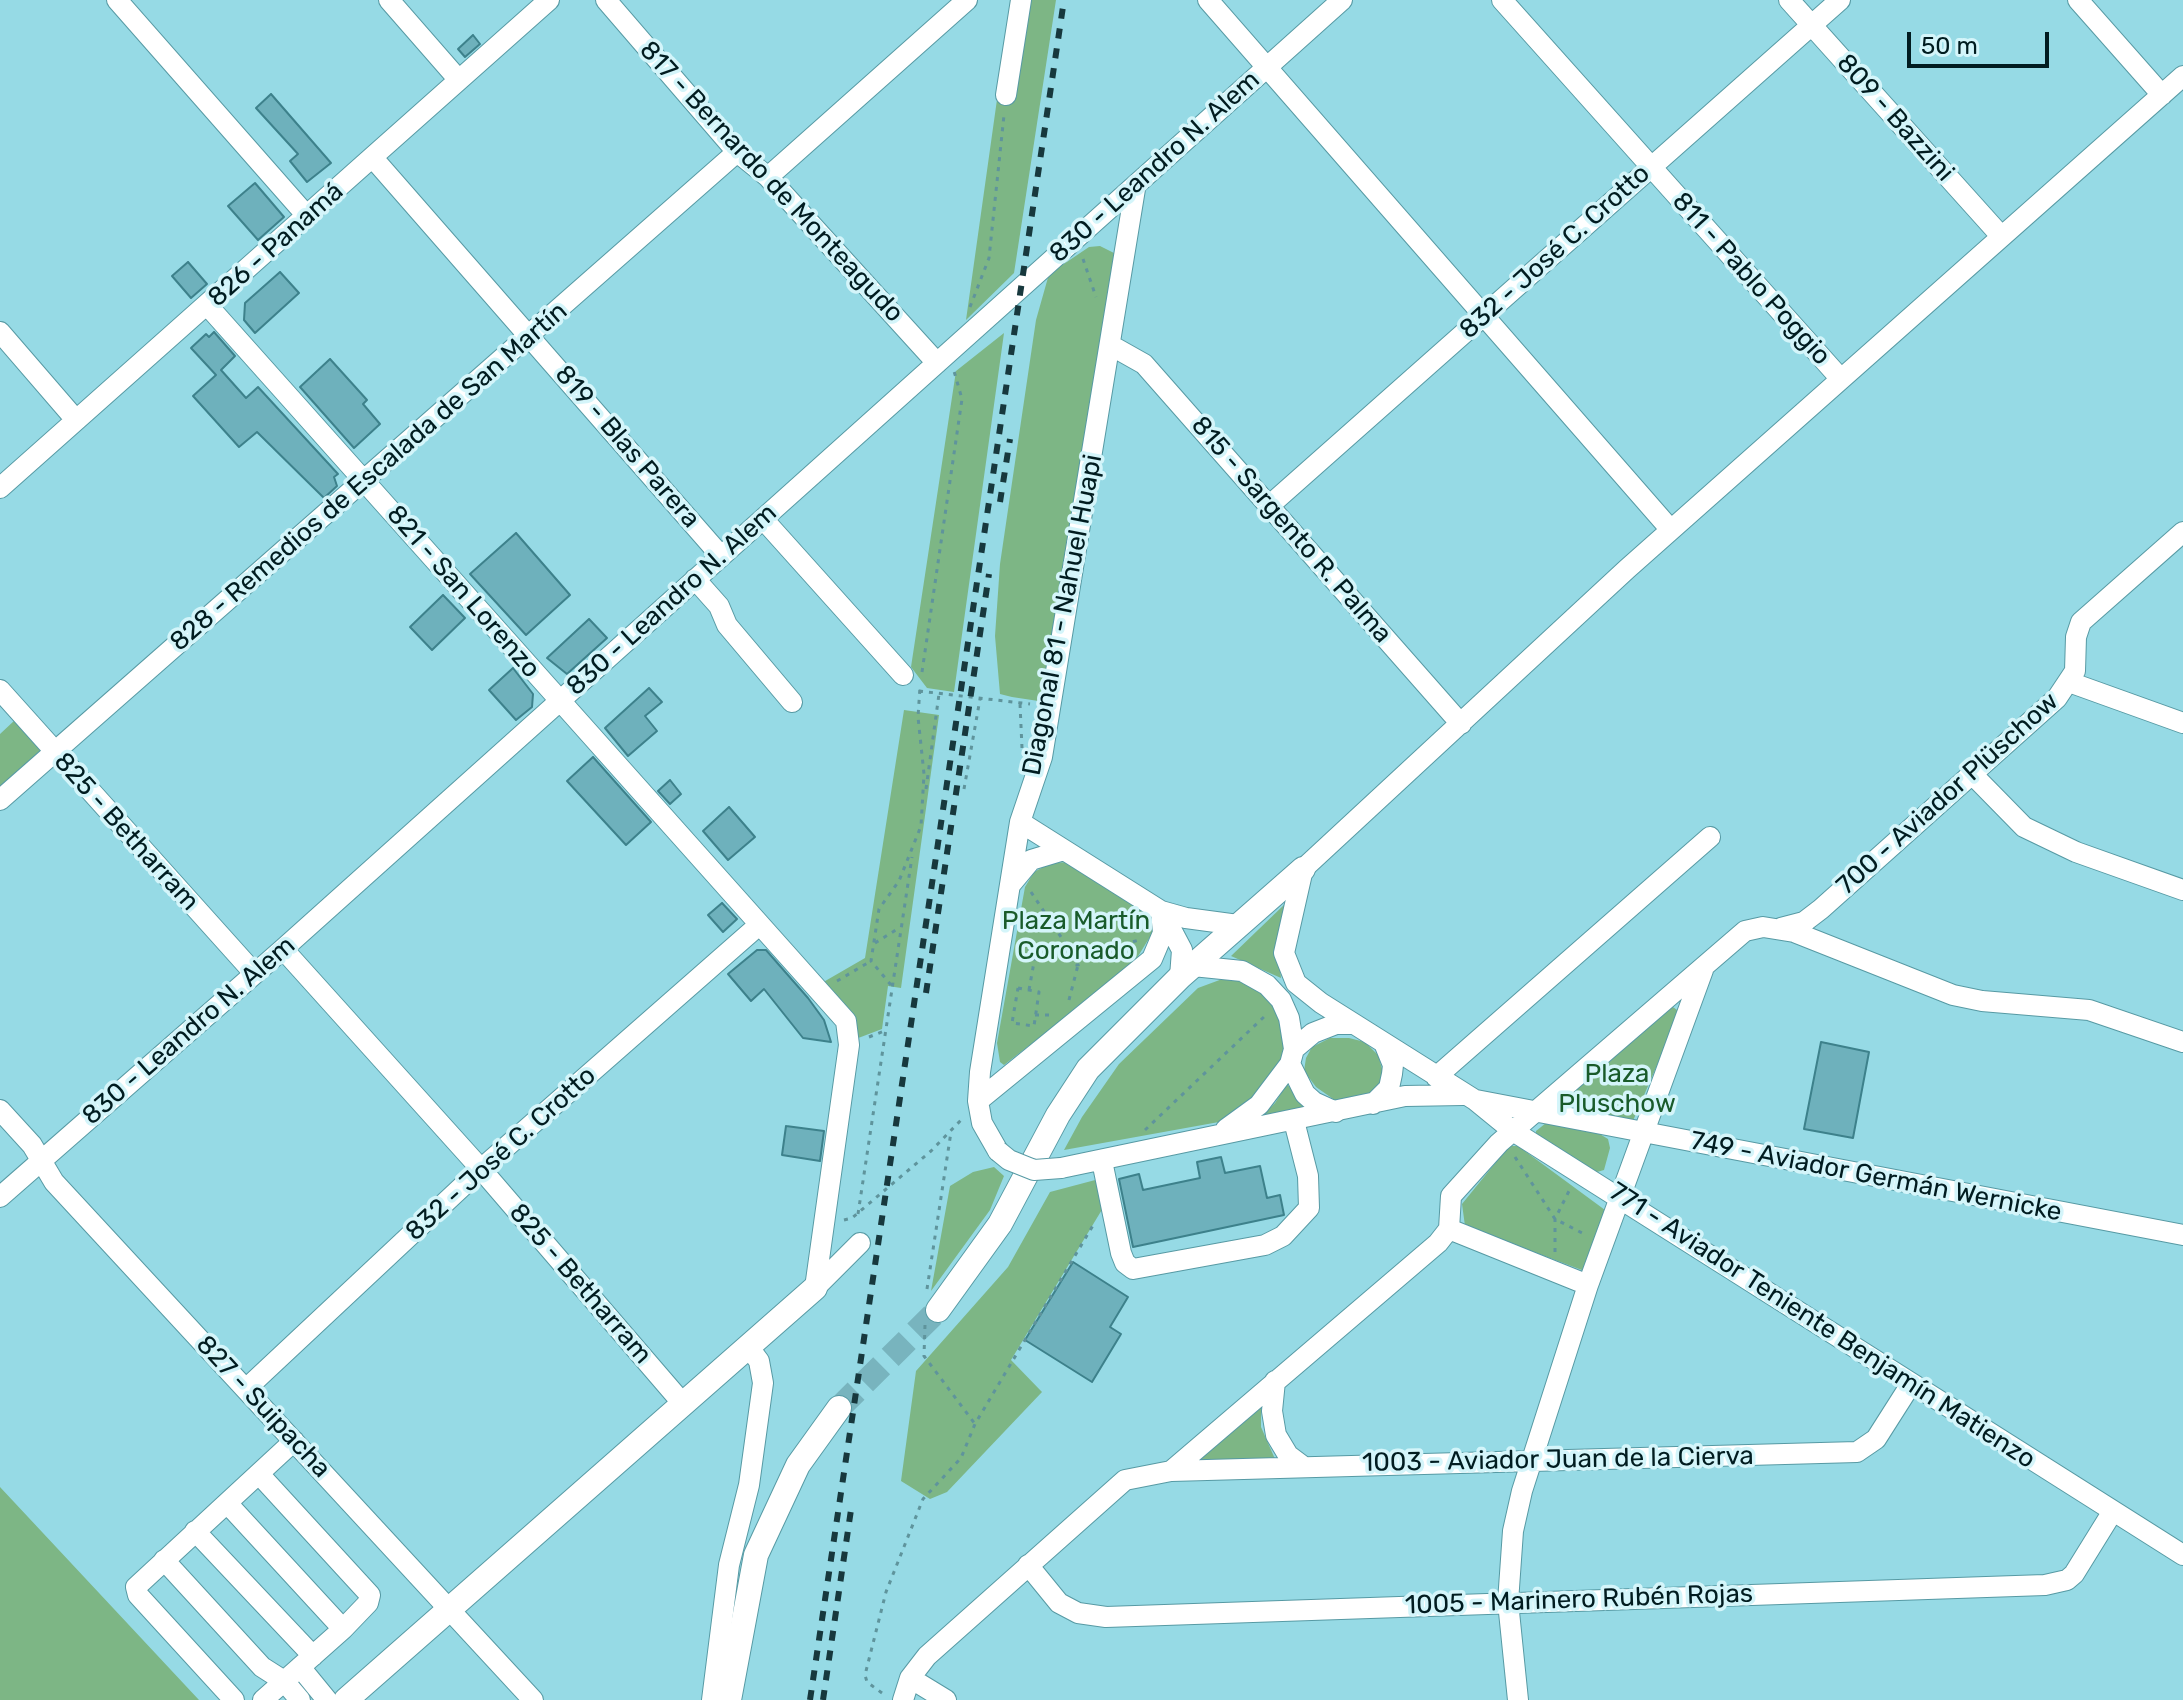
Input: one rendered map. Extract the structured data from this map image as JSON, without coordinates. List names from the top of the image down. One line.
{"streets":{"street":["809 - Bazzini","830 - Leandro N. Alem","817 - Bernardo de Monteagudo","826 - Panamá","832 - José C. Crotto","811 - Pablo Poggio","819 - Blas Parera","828 - Remedios de Escalada de San Martín","815 - Sargento R. Palma","821 - San Lorenzo","Diagonal 81 - Nahuel Huapi","700 - Aviador Plüschow","825 - Betharram","749 - Aviador Germán Wernicke","771 - Aviador Teniente Benjamín Matienzo","827 - Suipacha","1003 - Aviador Juan de la Cierva","1005 - Marinero Rubén Rojas"]},"crossings":[["809 - Bazzini","832 - José C. Crotto"],["830 - Leandro N. Alem","817 - Bernardo de Monteagudo"],["830 - Leandro N. Alem","819 - Blas Parera"],["830 - Leandro N. Alem","821 - San Lorenzo"],["830 - Leandro N. Alem","Diagonal 81 - Nahuel Huapi"],["830 - Leandro N. Alem","825 - Betharram"],["830 - Leandro N. Alem","827 - Suipacha"],["817 - Bernardo de Monteagudo","828 - Remedios de Escalada de San Martín"],["826 - Panamá","819 - Blas Parera"],["826 - Panamá","821 - San Lorenzo"],["832 - José C. Crotto","811 - Pablo Poggio"],["832 - José C. Crotto","815 - Sargento R. Palma"],["832 - José C. Crotto","821 - San Lorenzo"],["832 - José C. Crotto","825 - Betharram"],["832 - José C. Crotto","827 - Suipacha"],["819 - Blas Parera","828 - Remedios de Escalada de San Martín"],["828 - Remedios de Escalada de San Martín","821 - San Lorenzo"],["828 - Remedios de Escalada de San Martín","825 - Betharram"],["815 - Sargento R. Palma","Diagonal 81 - Nahuel Huapi"],["Diagonal 81 - Nahuel Huapi","771 - Aviador Teniente Benjamín Matienzo"],["749 - Aviador Germán Wernicke","771 - Aviador Teniente Benjamín Matienzo"],["771 - Aviador Teniente Benjamín Matienzo","1003 - Aviador Juan de la Cierva"],["771 - Aviador Teniente Benjamín Matienzo","1005 - Marinero Rubén Rojas"],["1003 - Aviador Juan de la Cierva","1005 - Marinero Rubén Rojas"]],"parks":["Plaza Martín Coronado","Plaza Pluschow"],"scale_bar":"50 m"}
